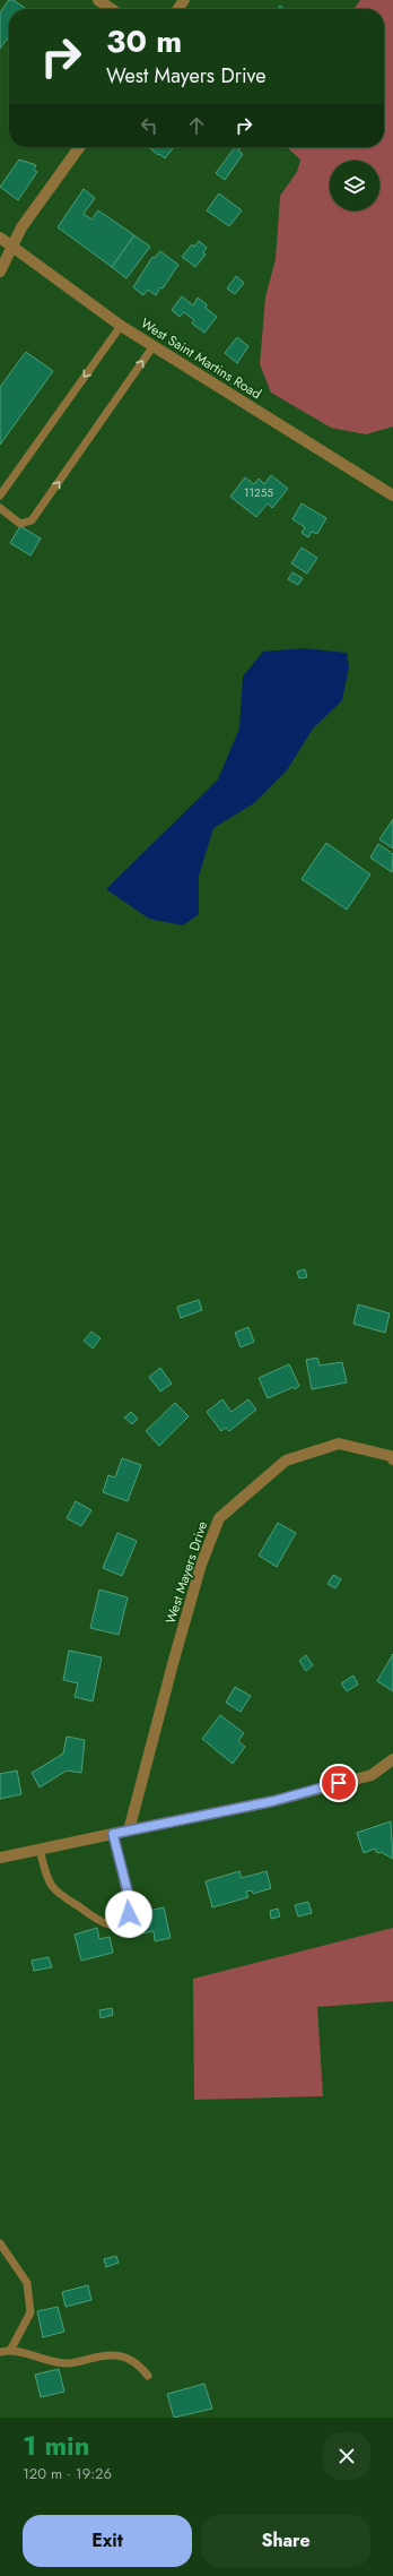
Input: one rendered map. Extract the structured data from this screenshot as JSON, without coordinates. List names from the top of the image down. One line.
{"streets":{"street":["West Saint Martins Road","West Mayers Drive"]},"house_numbers":["11255"],"page":{"turn":["30 m","West Mayers Drive"],"heading":["1 min","120 m · 19:26"],"buttons":["Exit","Share"]}}
